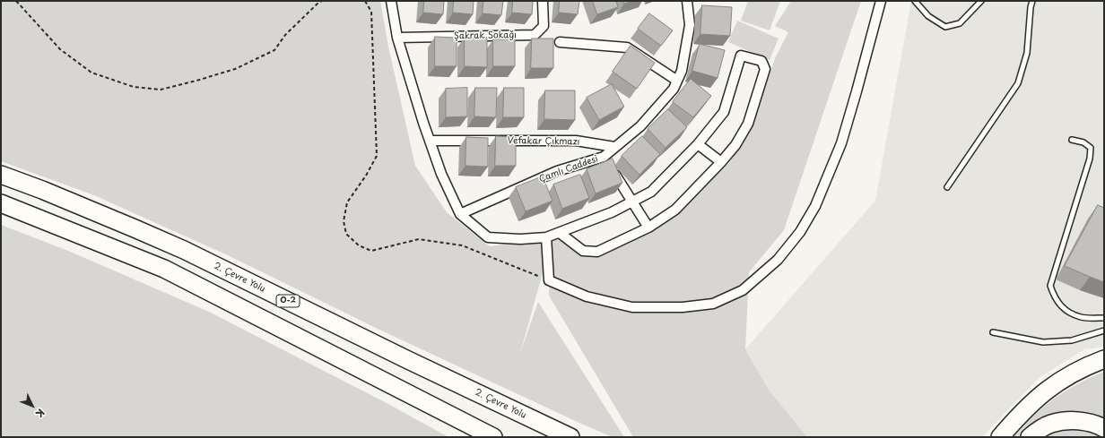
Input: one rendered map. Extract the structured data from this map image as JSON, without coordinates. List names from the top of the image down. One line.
{"streets":{"highway":["2. Çevre Yolu","O-2"],"street":["Şakrak Sokağı","Vefakar Çıkmazı","Çamlı Caddesi"]},"crossings":[["Vefakar Çıkmazı","Çamlı Caddesi"]],"north":"bottom right"}
